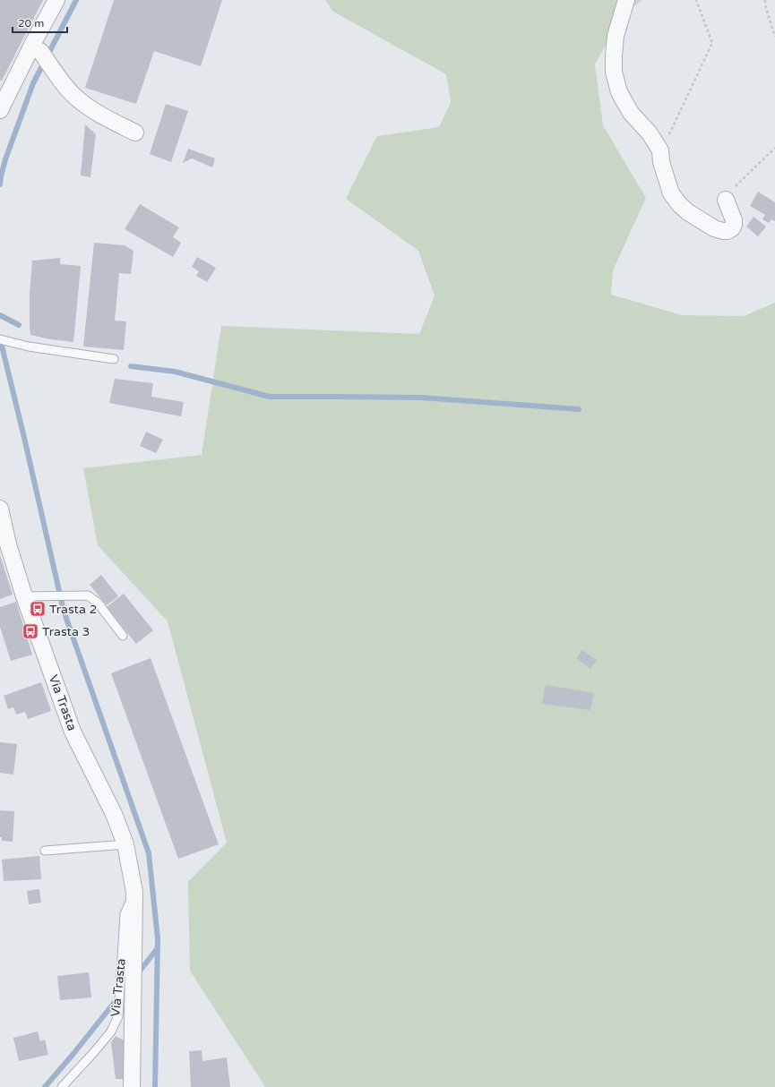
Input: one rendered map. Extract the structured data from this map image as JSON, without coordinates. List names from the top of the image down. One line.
{"streets":{"street":["Via Trasta"]},"places":{"bus stop":["Trasta 2","Trasta 3"]},"scale_bar":"20 m"}
